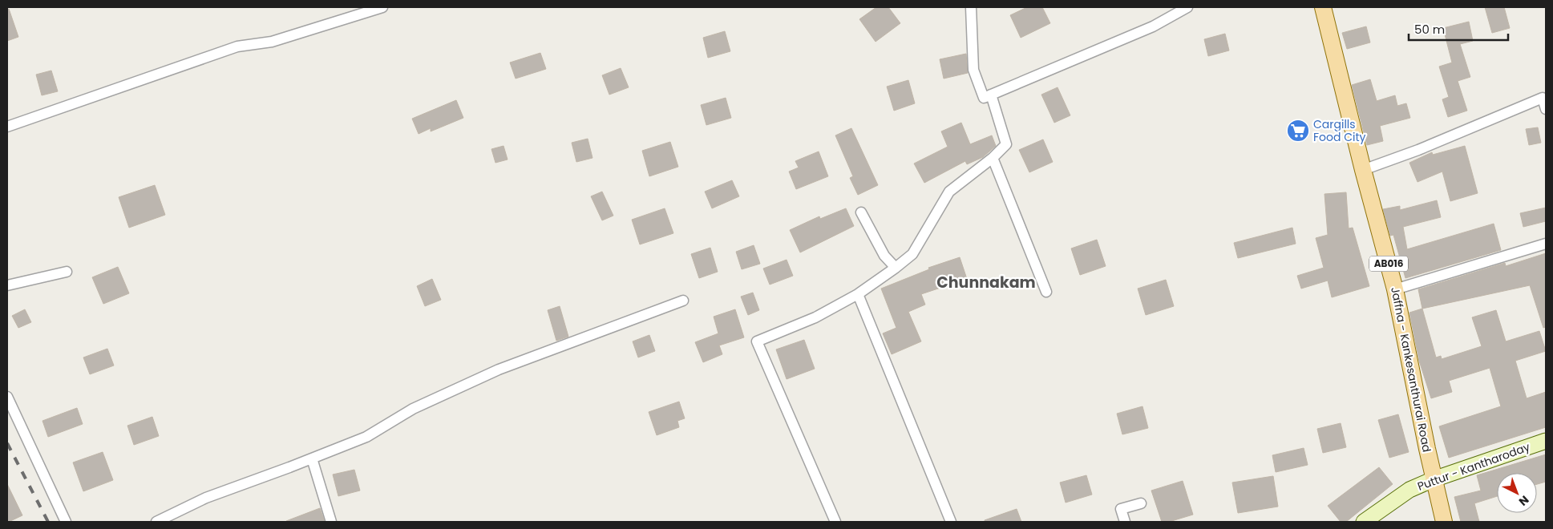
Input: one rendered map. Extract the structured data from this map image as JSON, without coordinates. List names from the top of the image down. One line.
{"streets":{"main road":["AB016","Jaffna - Kankesanthurai Road","Puttur - Kantharoday"]},"crossings":[["Jaffna - Kankesanthurai Road","Puttur - Kantharoday"]],"districts":["Chunnakam"],"places":{"supermarket":["Cargills Food City"]},"scale_bar":"50 m","north":"bottom right"}
